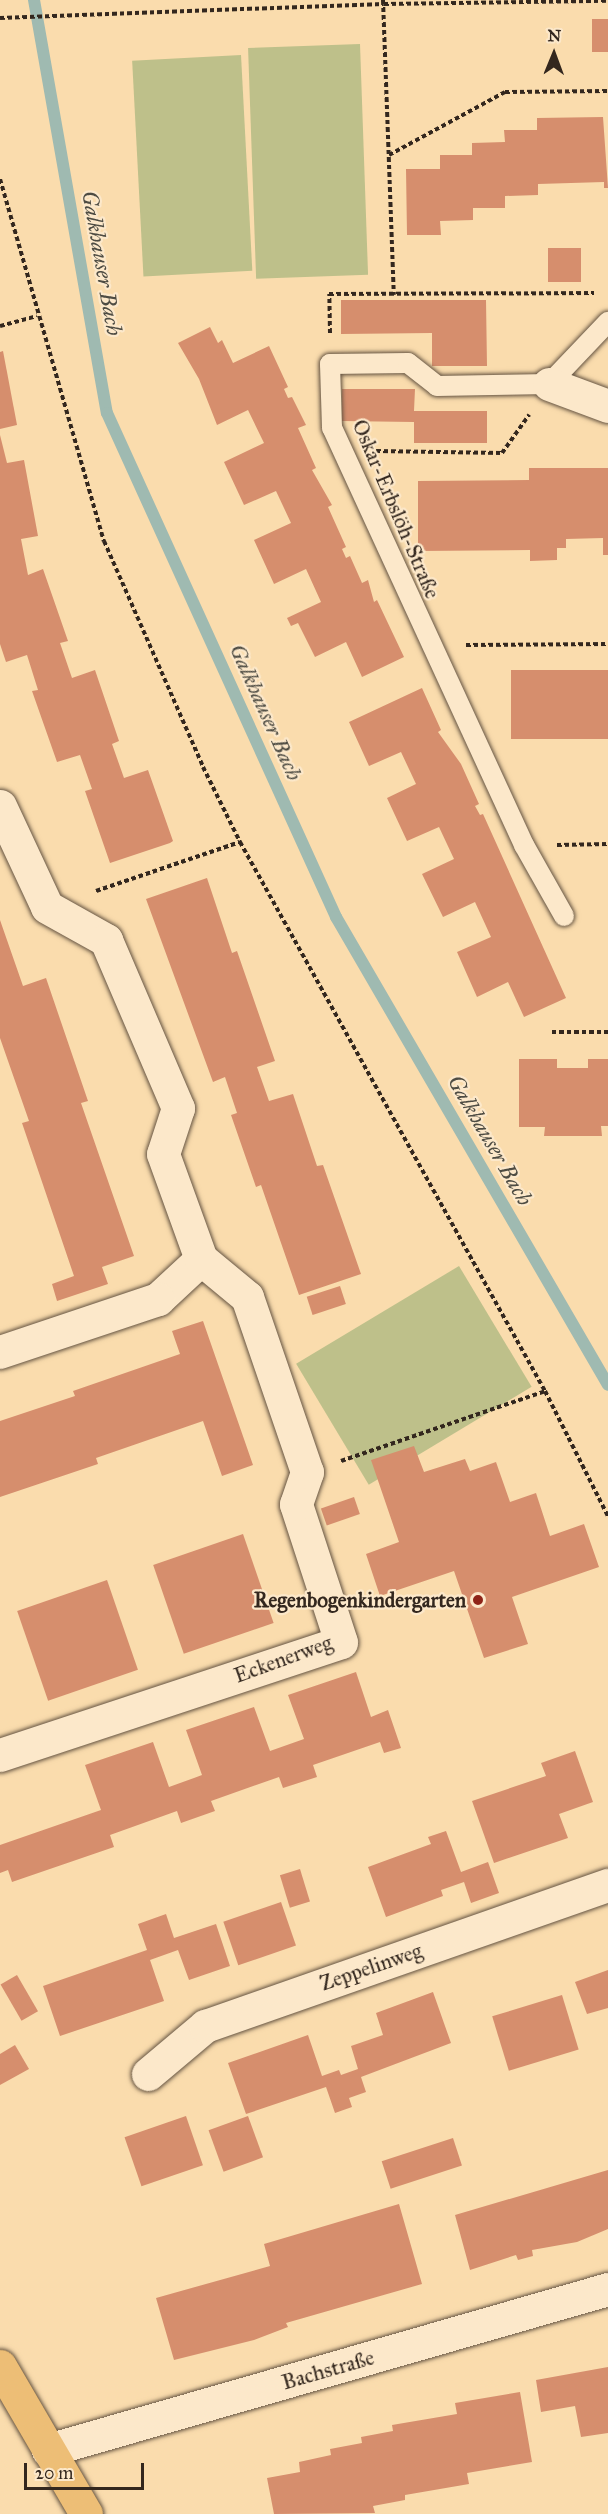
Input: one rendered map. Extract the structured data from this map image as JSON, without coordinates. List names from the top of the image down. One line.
{"streets":{"street":["Eckenerweg","Zeppelinweg","Bachstraße"],"lane":["Oskar-Erbslöh-Straße"]},"water":["Galkhauser Bach"],"places":["Regenbogenkindergarten"],"scale_bar":"20 m","north":"top"}
